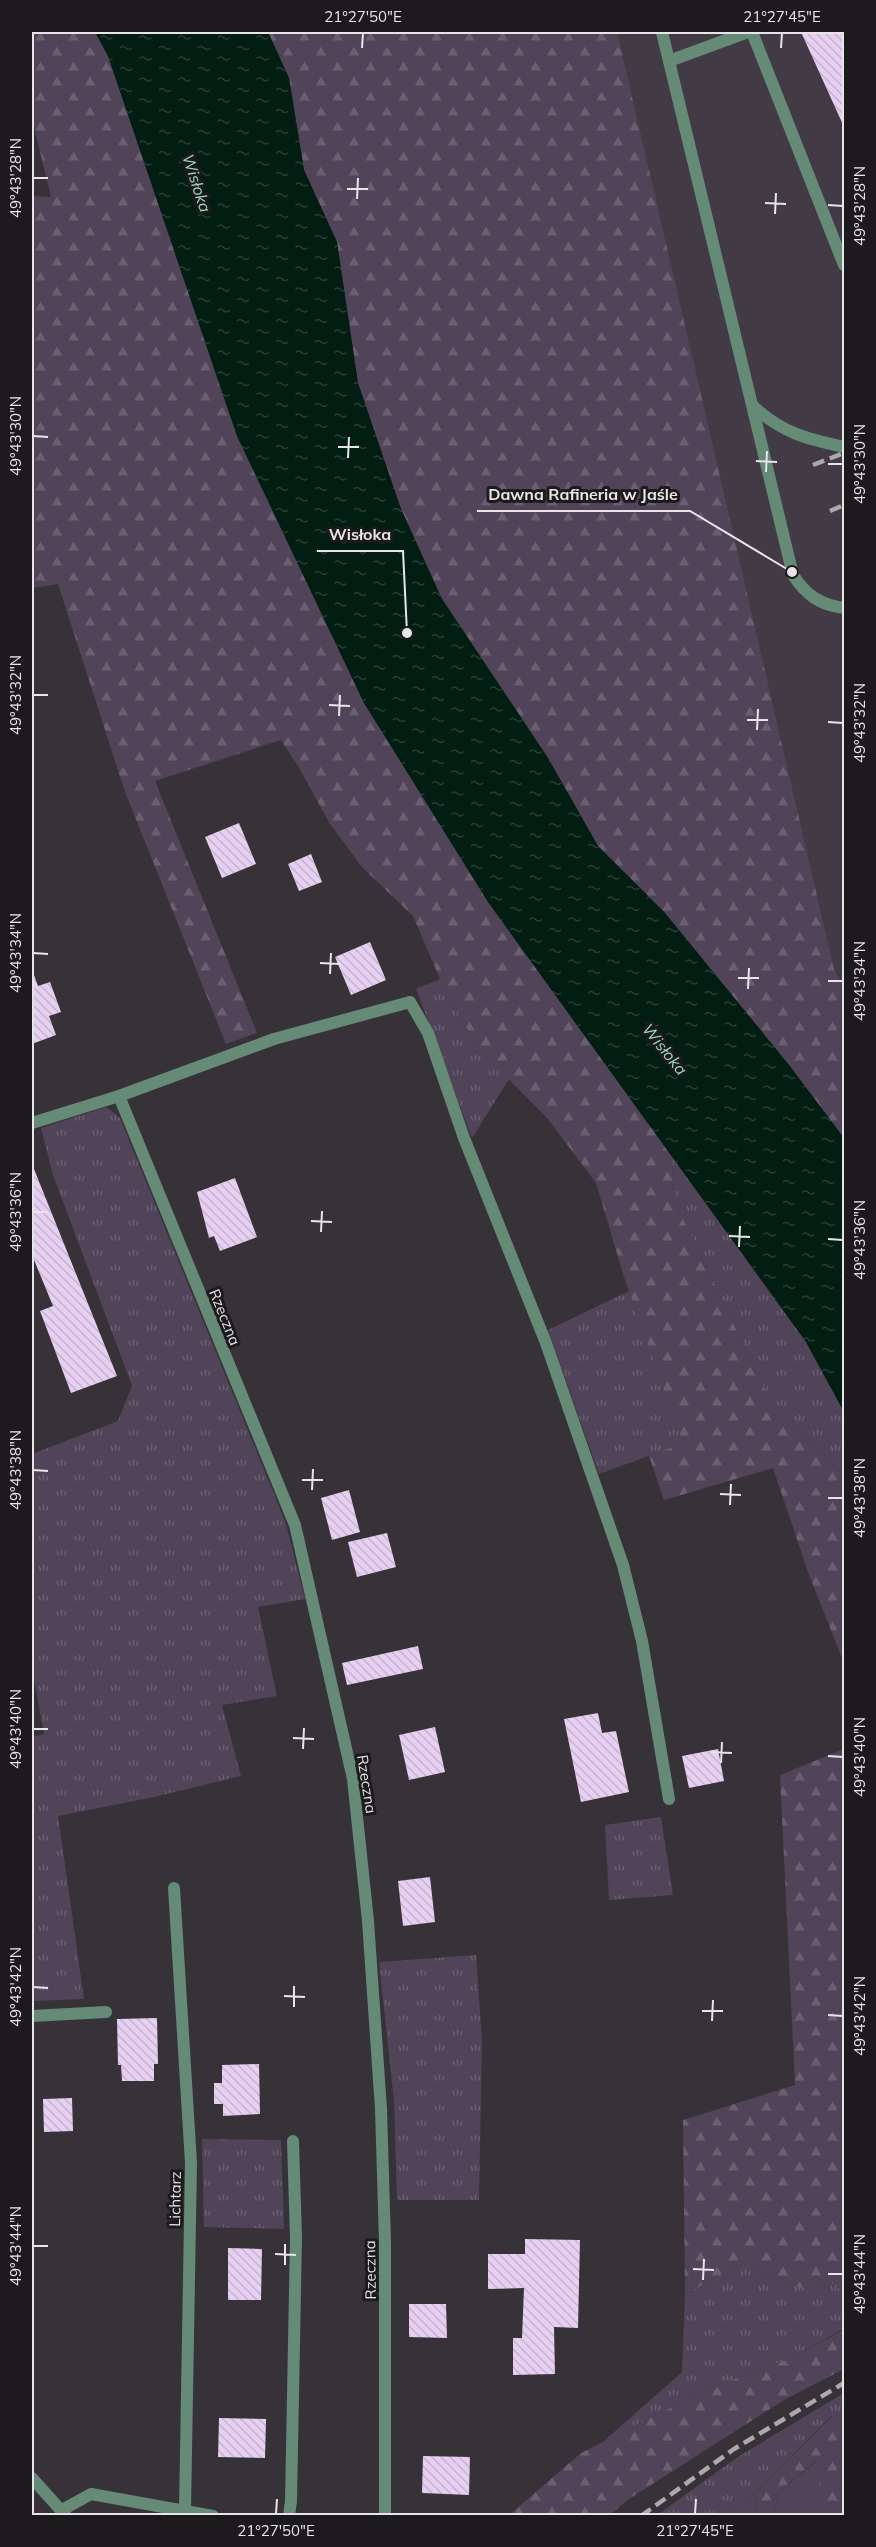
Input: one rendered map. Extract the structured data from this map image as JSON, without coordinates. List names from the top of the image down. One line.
{"streets":{"street":["Rzeczna","Lichtarz"]},"water":["Wisłoka"],"places":["Dawna Rafineria w Jaśle","Wisłoka"],"coordinates":["21°27'50\"E","21°27'45\"E","49°43'28\"N","49°43'30\"N","49°43'32\"N","49°43'34\"N","49°43'36\"N","49°43'38\"N","49°43'40\"N","49°43'42\"N","49°43'44\"N"]}
